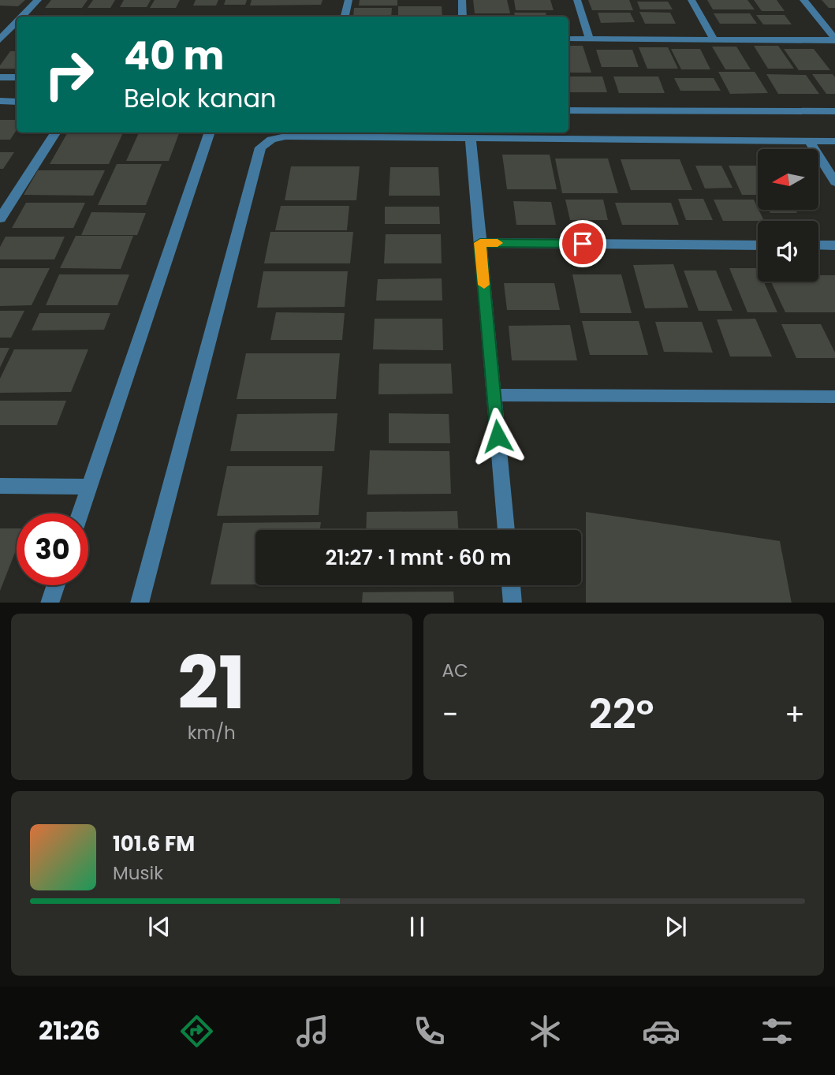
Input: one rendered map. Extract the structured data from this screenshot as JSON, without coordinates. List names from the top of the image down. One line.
{"north":"left","page":{"turn":["40 m","Belok kanan"],"limit":"30","trip":"21:27 · 1 mnt · 60 m","tile":[["21","km/h"],"AC"],"heat":["−","22°","+"],"song":["101.6 FM","Musik"],"tabs":"21:26"}}
